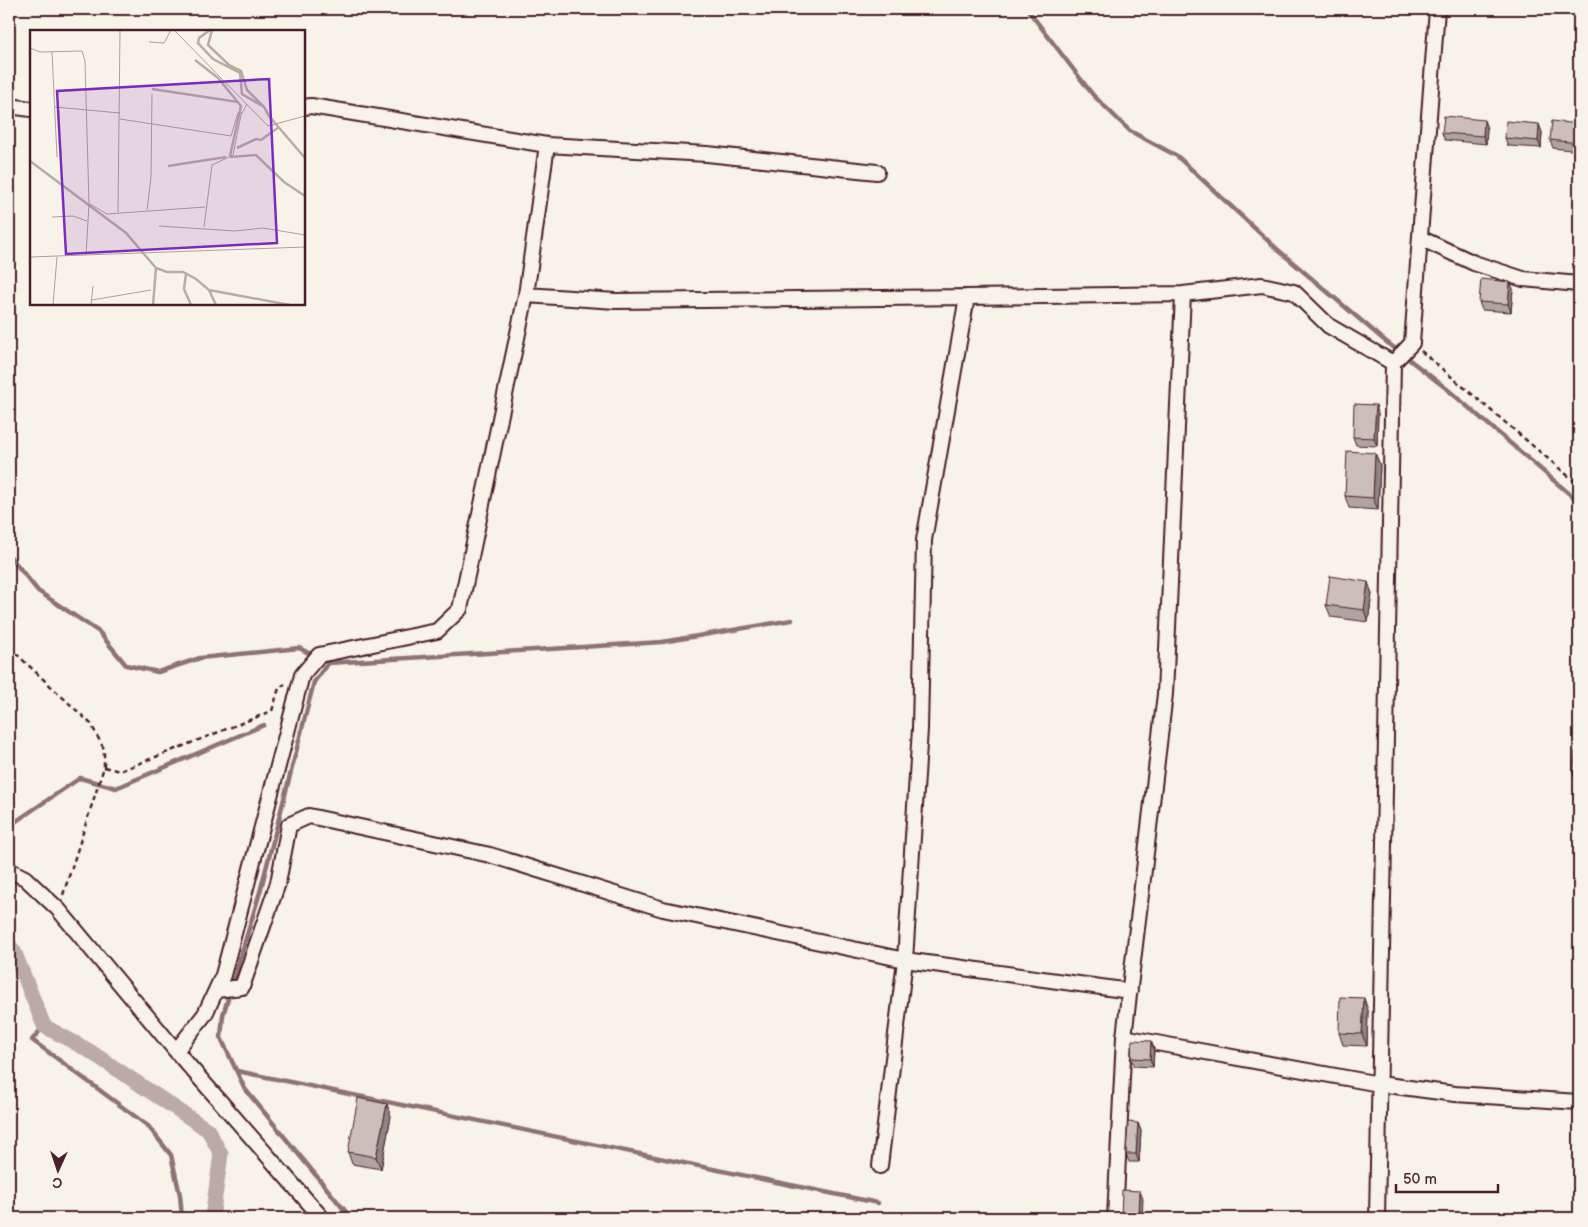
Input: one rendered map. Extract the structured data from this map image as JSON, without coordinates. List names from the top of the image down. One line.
{"scale_bar":"50 m","north":"bottom"}
